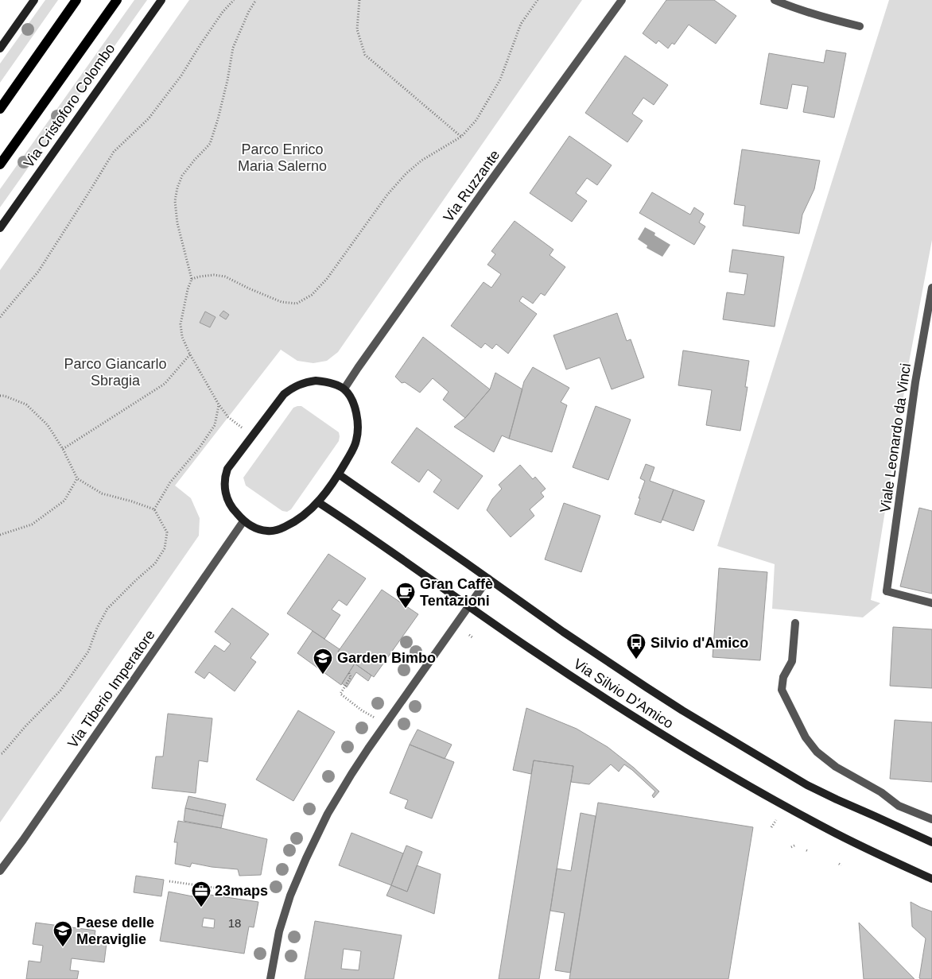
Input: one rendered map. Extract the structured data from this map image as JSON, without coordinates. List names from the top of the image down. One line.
{"streets":{"main road":["Via Cristoforo Colombo"],"street":["Via Ruzzante","Viale Leonardo da Vinci","Via Tiberio Imperatore","Via Silvio D'Amico"]},"crossings":[["Via Ruzzante","Via Tiberio Imperatore"],["Via Ruzzante","Via Silvio D'Amico"],["Via Tiberio Imperatore","Via Silvio D'Amico"]],"parks":["Parco Enrico Maria Salerno","Parco Giancarlo Sbragia"],"places":{"cafe":["Gran Caffè Tentazioni"],"bus stop":["Silvio d'Amico"],"school or university":["Garden Bimbo","Paese delle Meraviglie"],"office":["23maps"]},"house_numbers":["18"]}
